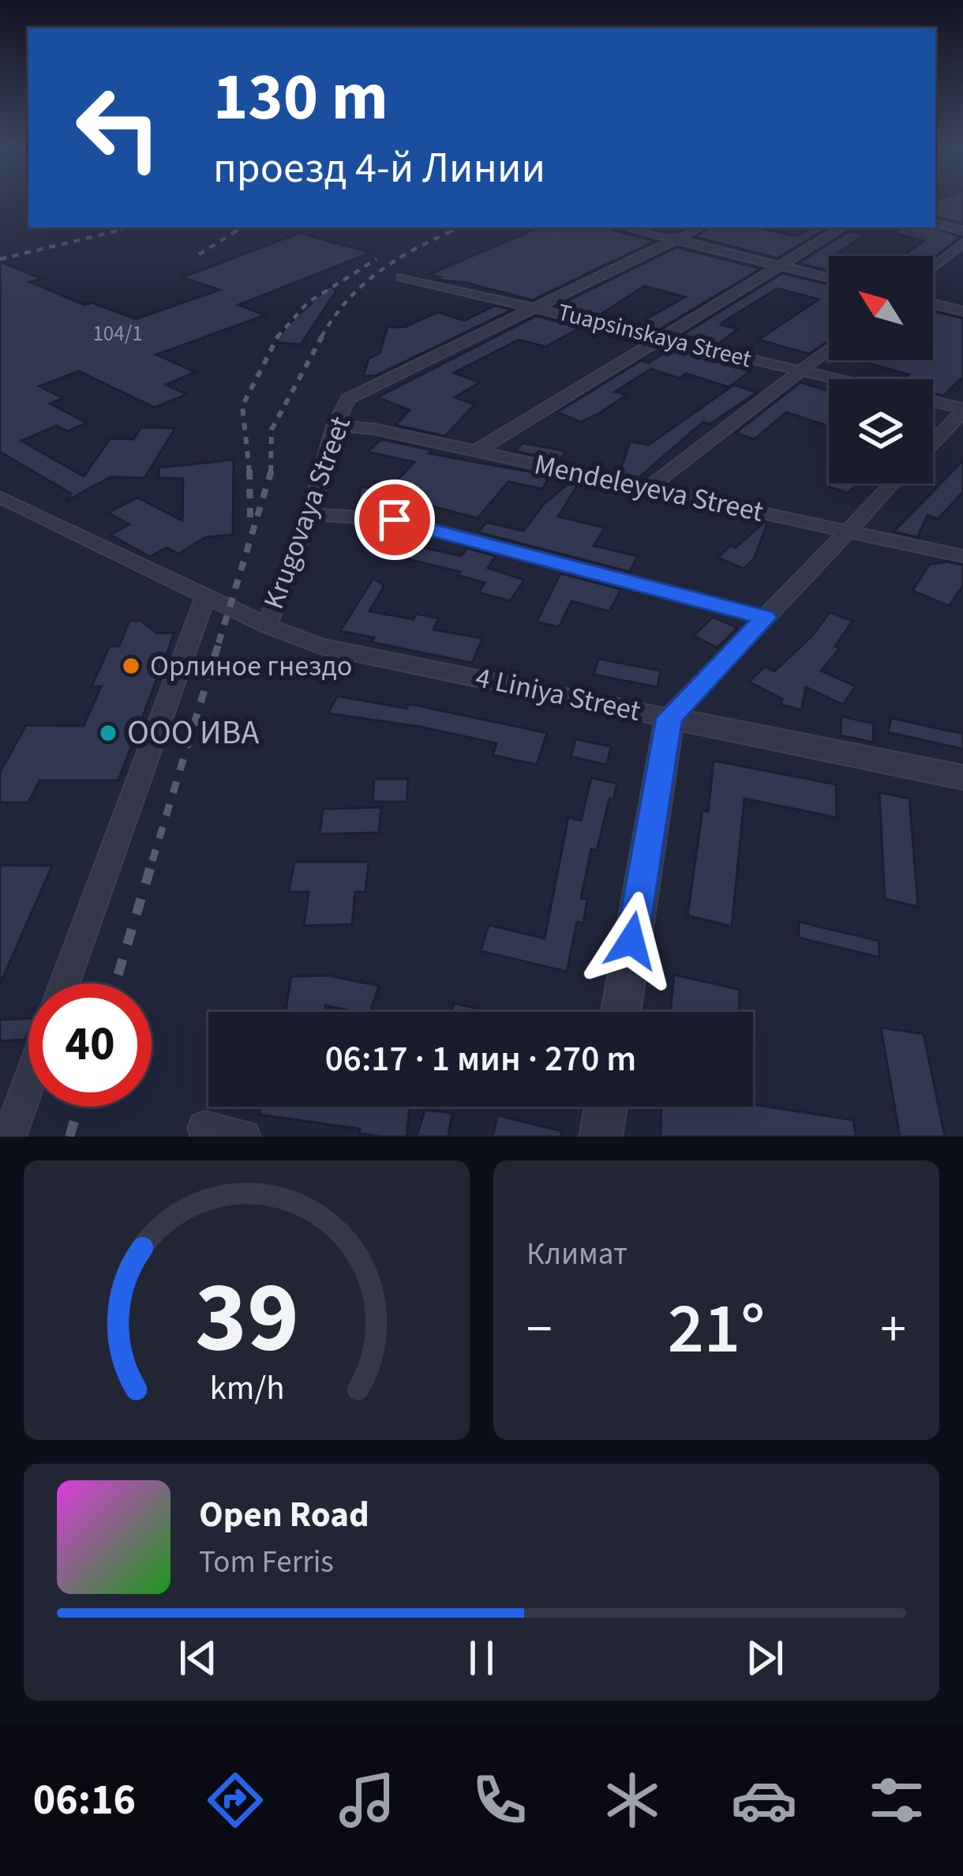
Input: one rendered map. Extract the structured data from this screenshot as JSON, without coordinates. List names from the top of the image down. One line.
{"streets":{"street":["Tuapsinskaya Street","Mendeleyeva Street","Krugovaya Street","4 Liniya Street"]},"crossings":[["Tuapsinskaya Street","Krugovaya Street"],["Mendeleyeva Street","Krugovaya Street"],["Krugovaya Street","4 Liniya Street"]],"places":["Орлиное гнездо","ООО ИВА"],"house_numbers":["104/1"],"north":"top left","page":{"turn":["130 m","проезд 4-й Линии"],"limit":"40","trip":"06:17 · 1 мин · 270 m","tile":"Климат","heat":["−","21°","+"],"song":["Open Road","Tom Ferris"],"tabs":"06:16","gauge":["39","km/h"]}}
